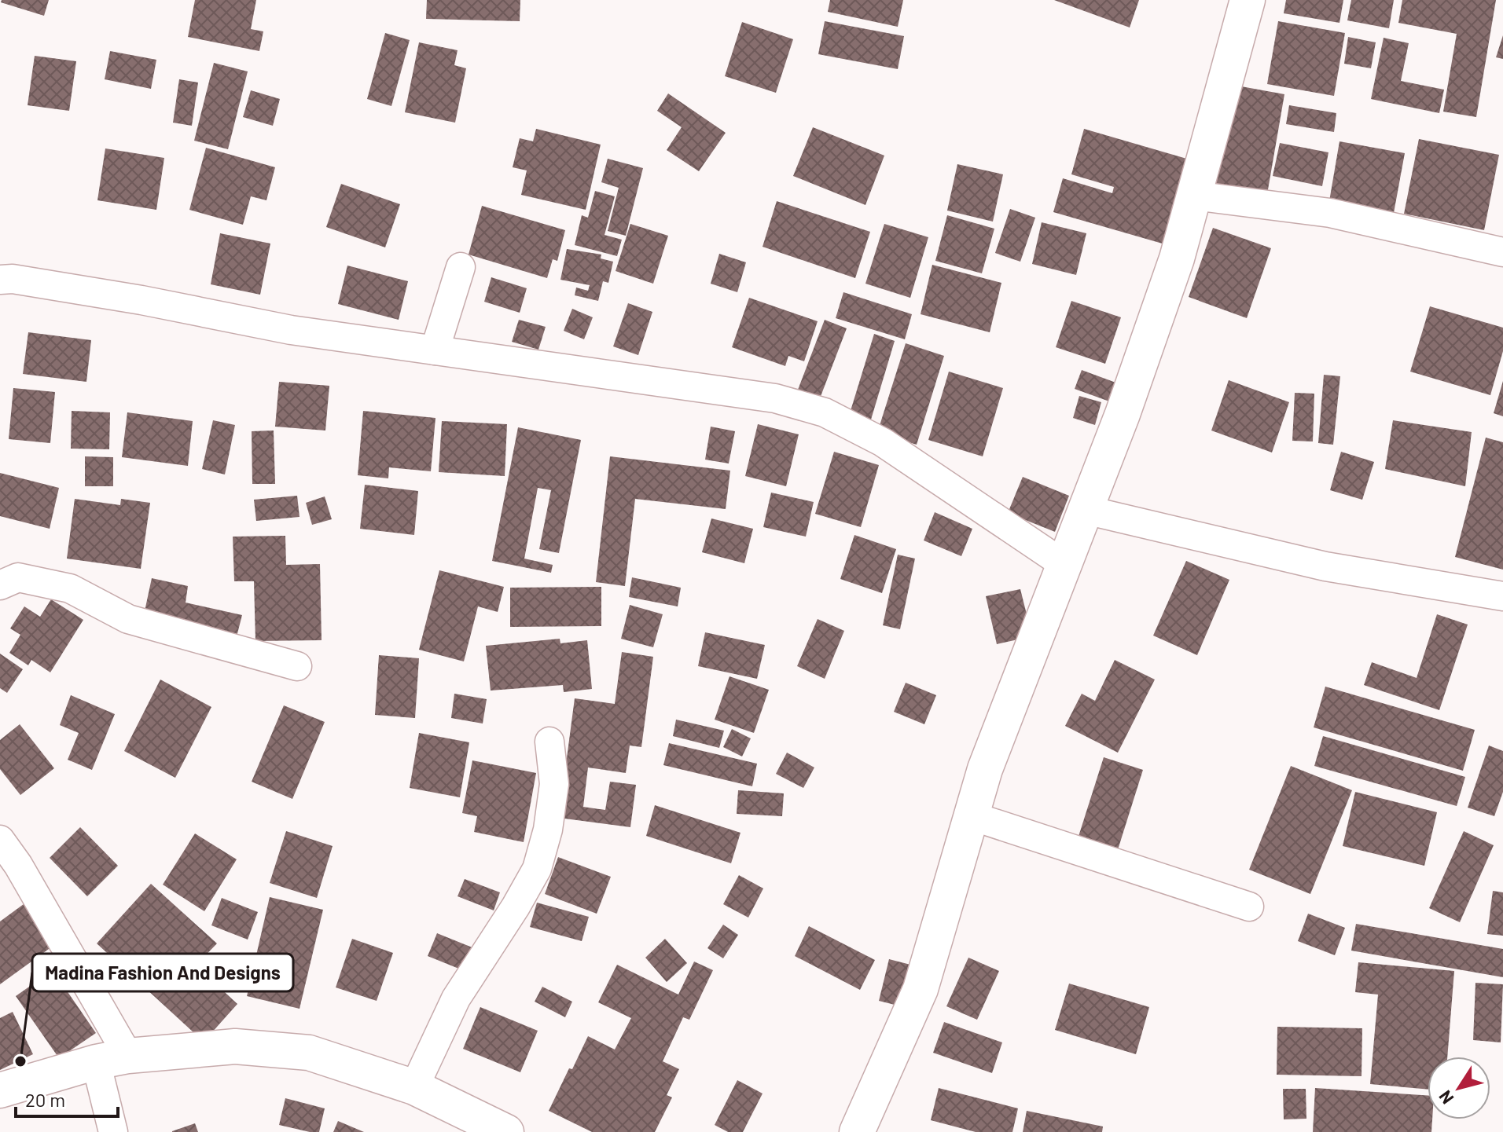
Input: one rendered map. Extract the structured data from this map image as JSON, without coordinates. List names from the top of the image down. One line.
{"places":["Madina Fashion And Designs"],"scale_bar":"20 m","north":"bottom left"}
